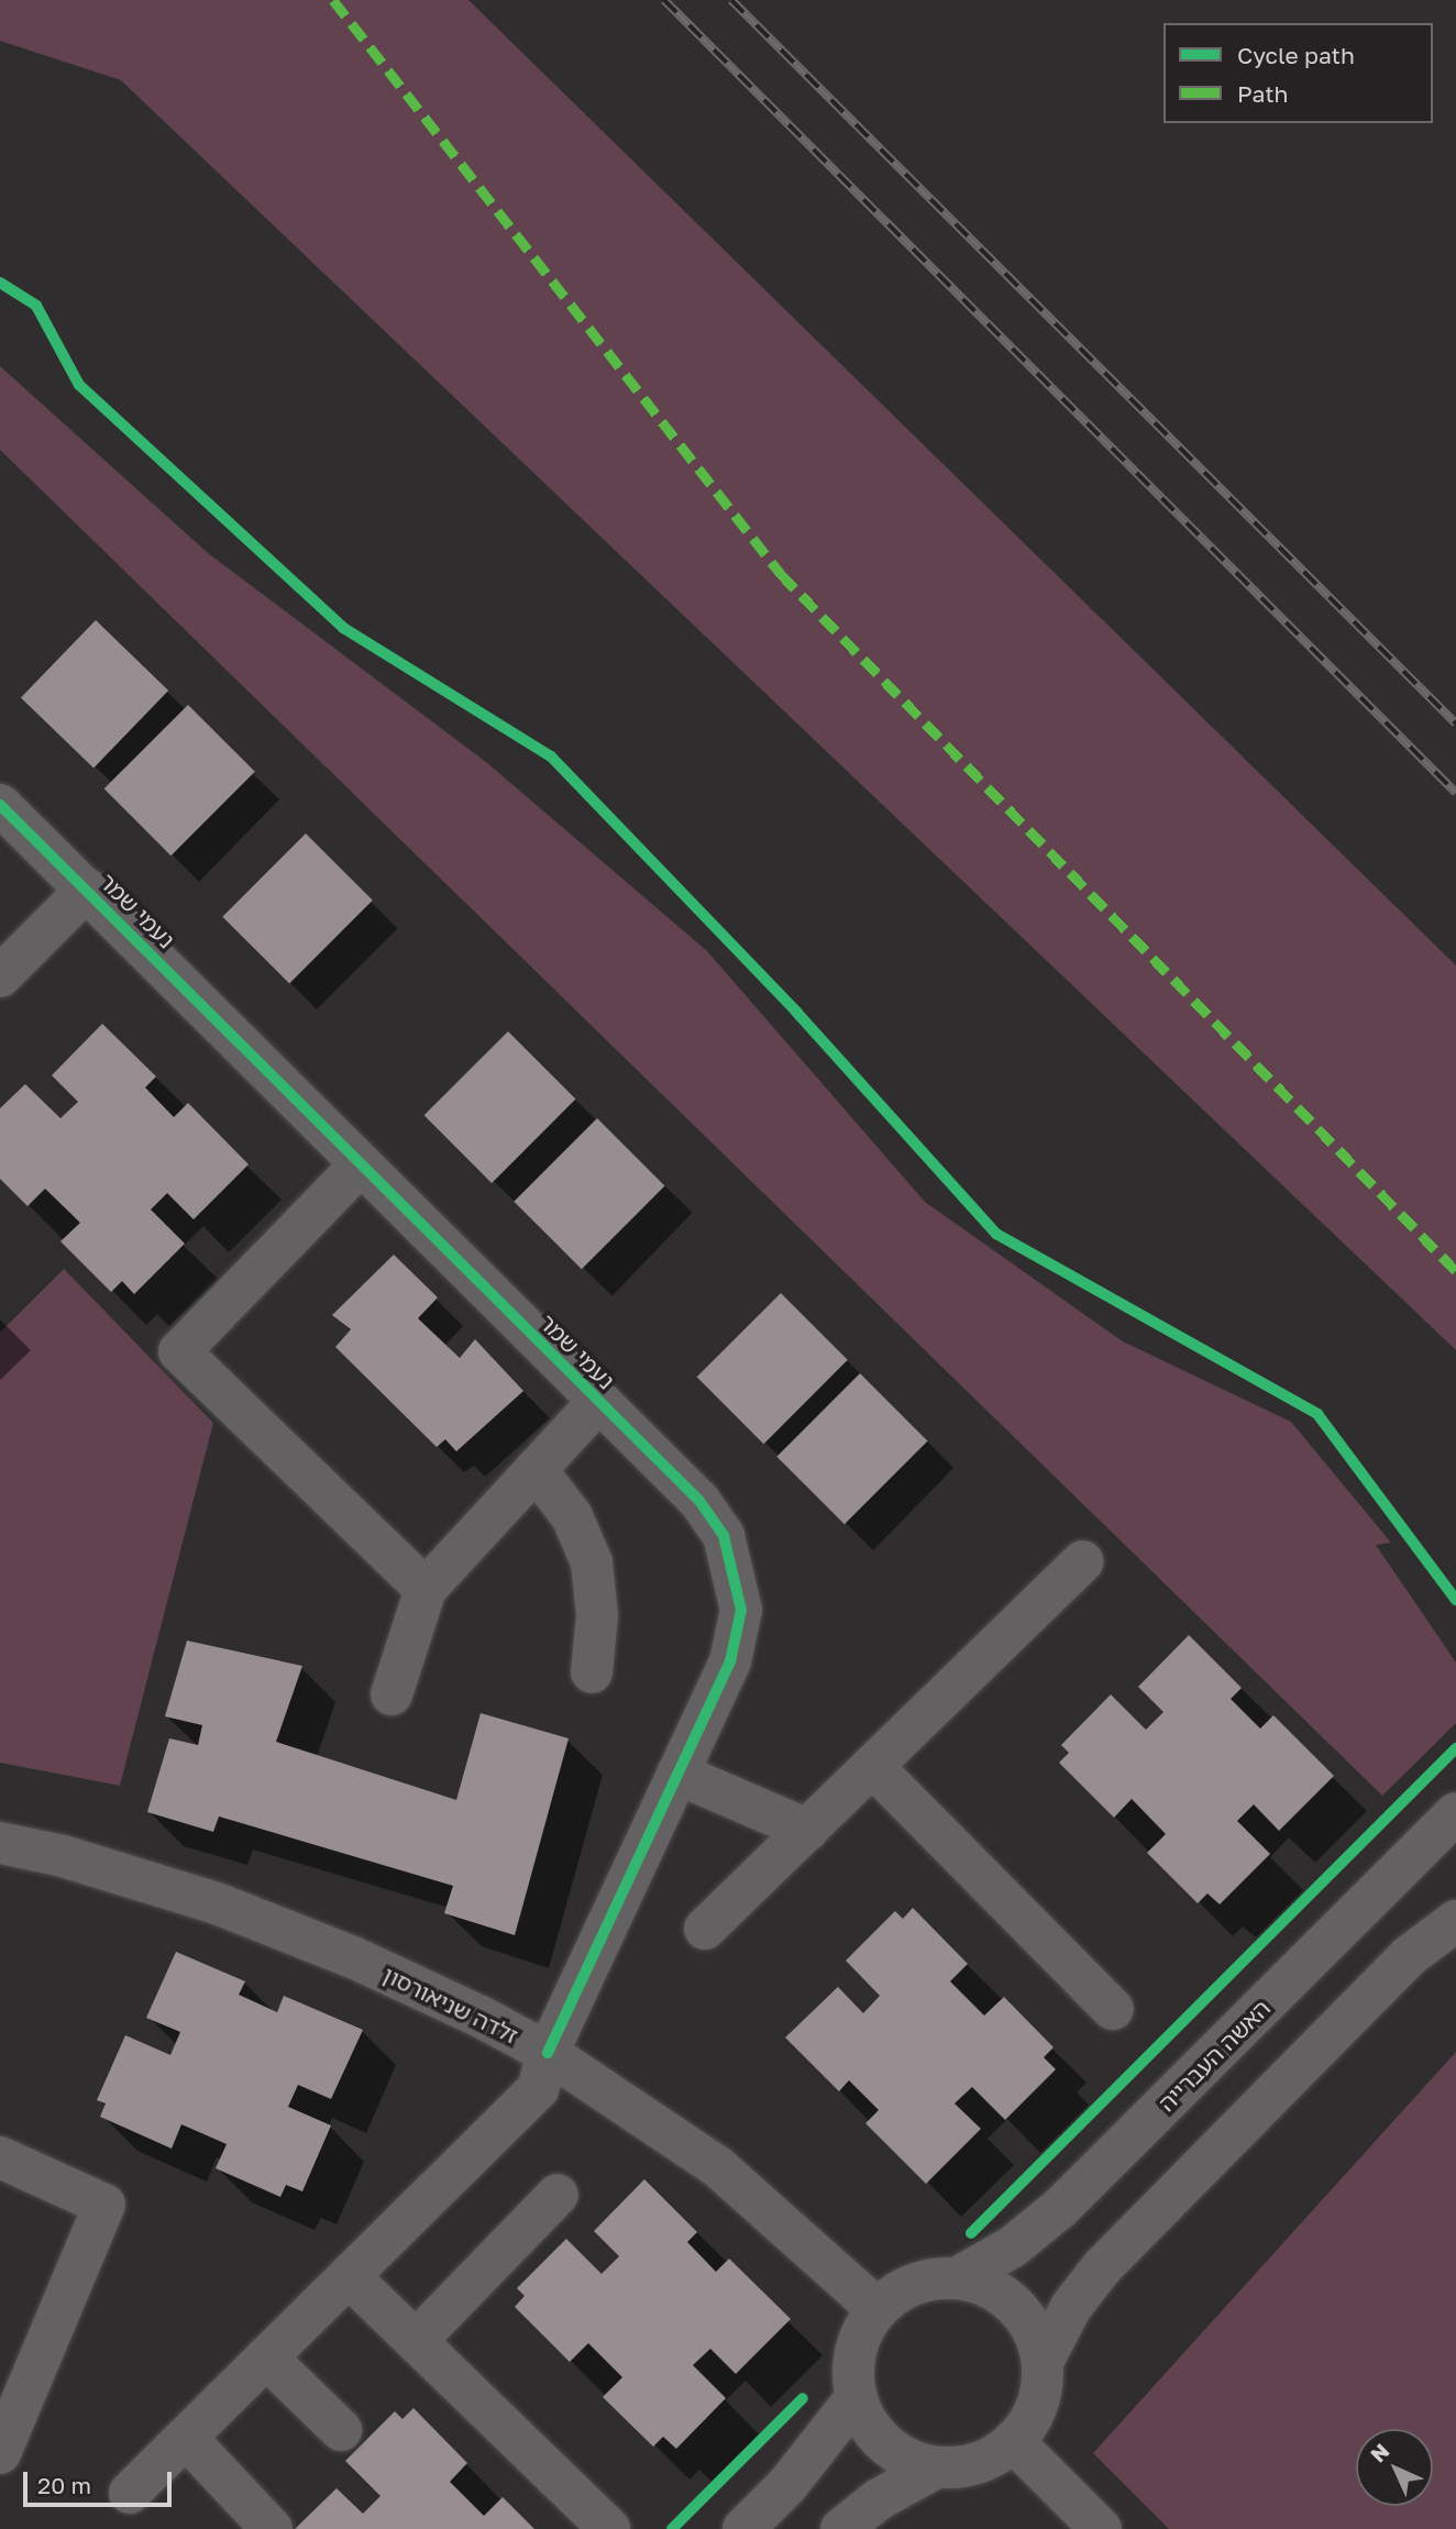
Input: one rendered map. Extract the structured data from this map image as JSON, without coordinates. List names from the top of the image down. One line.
{"streets":{"street":["נעמי שמר","זלדה שניאורסון","האשה העברייה"]},"crossings":[["נעמי שמר","זלדה שניאורסון"],["זלדה שניאורסון","האשה העברייה"]],"legend":["Cycle path","Path"],"scale_bar":"20 m","north":"top left"}
